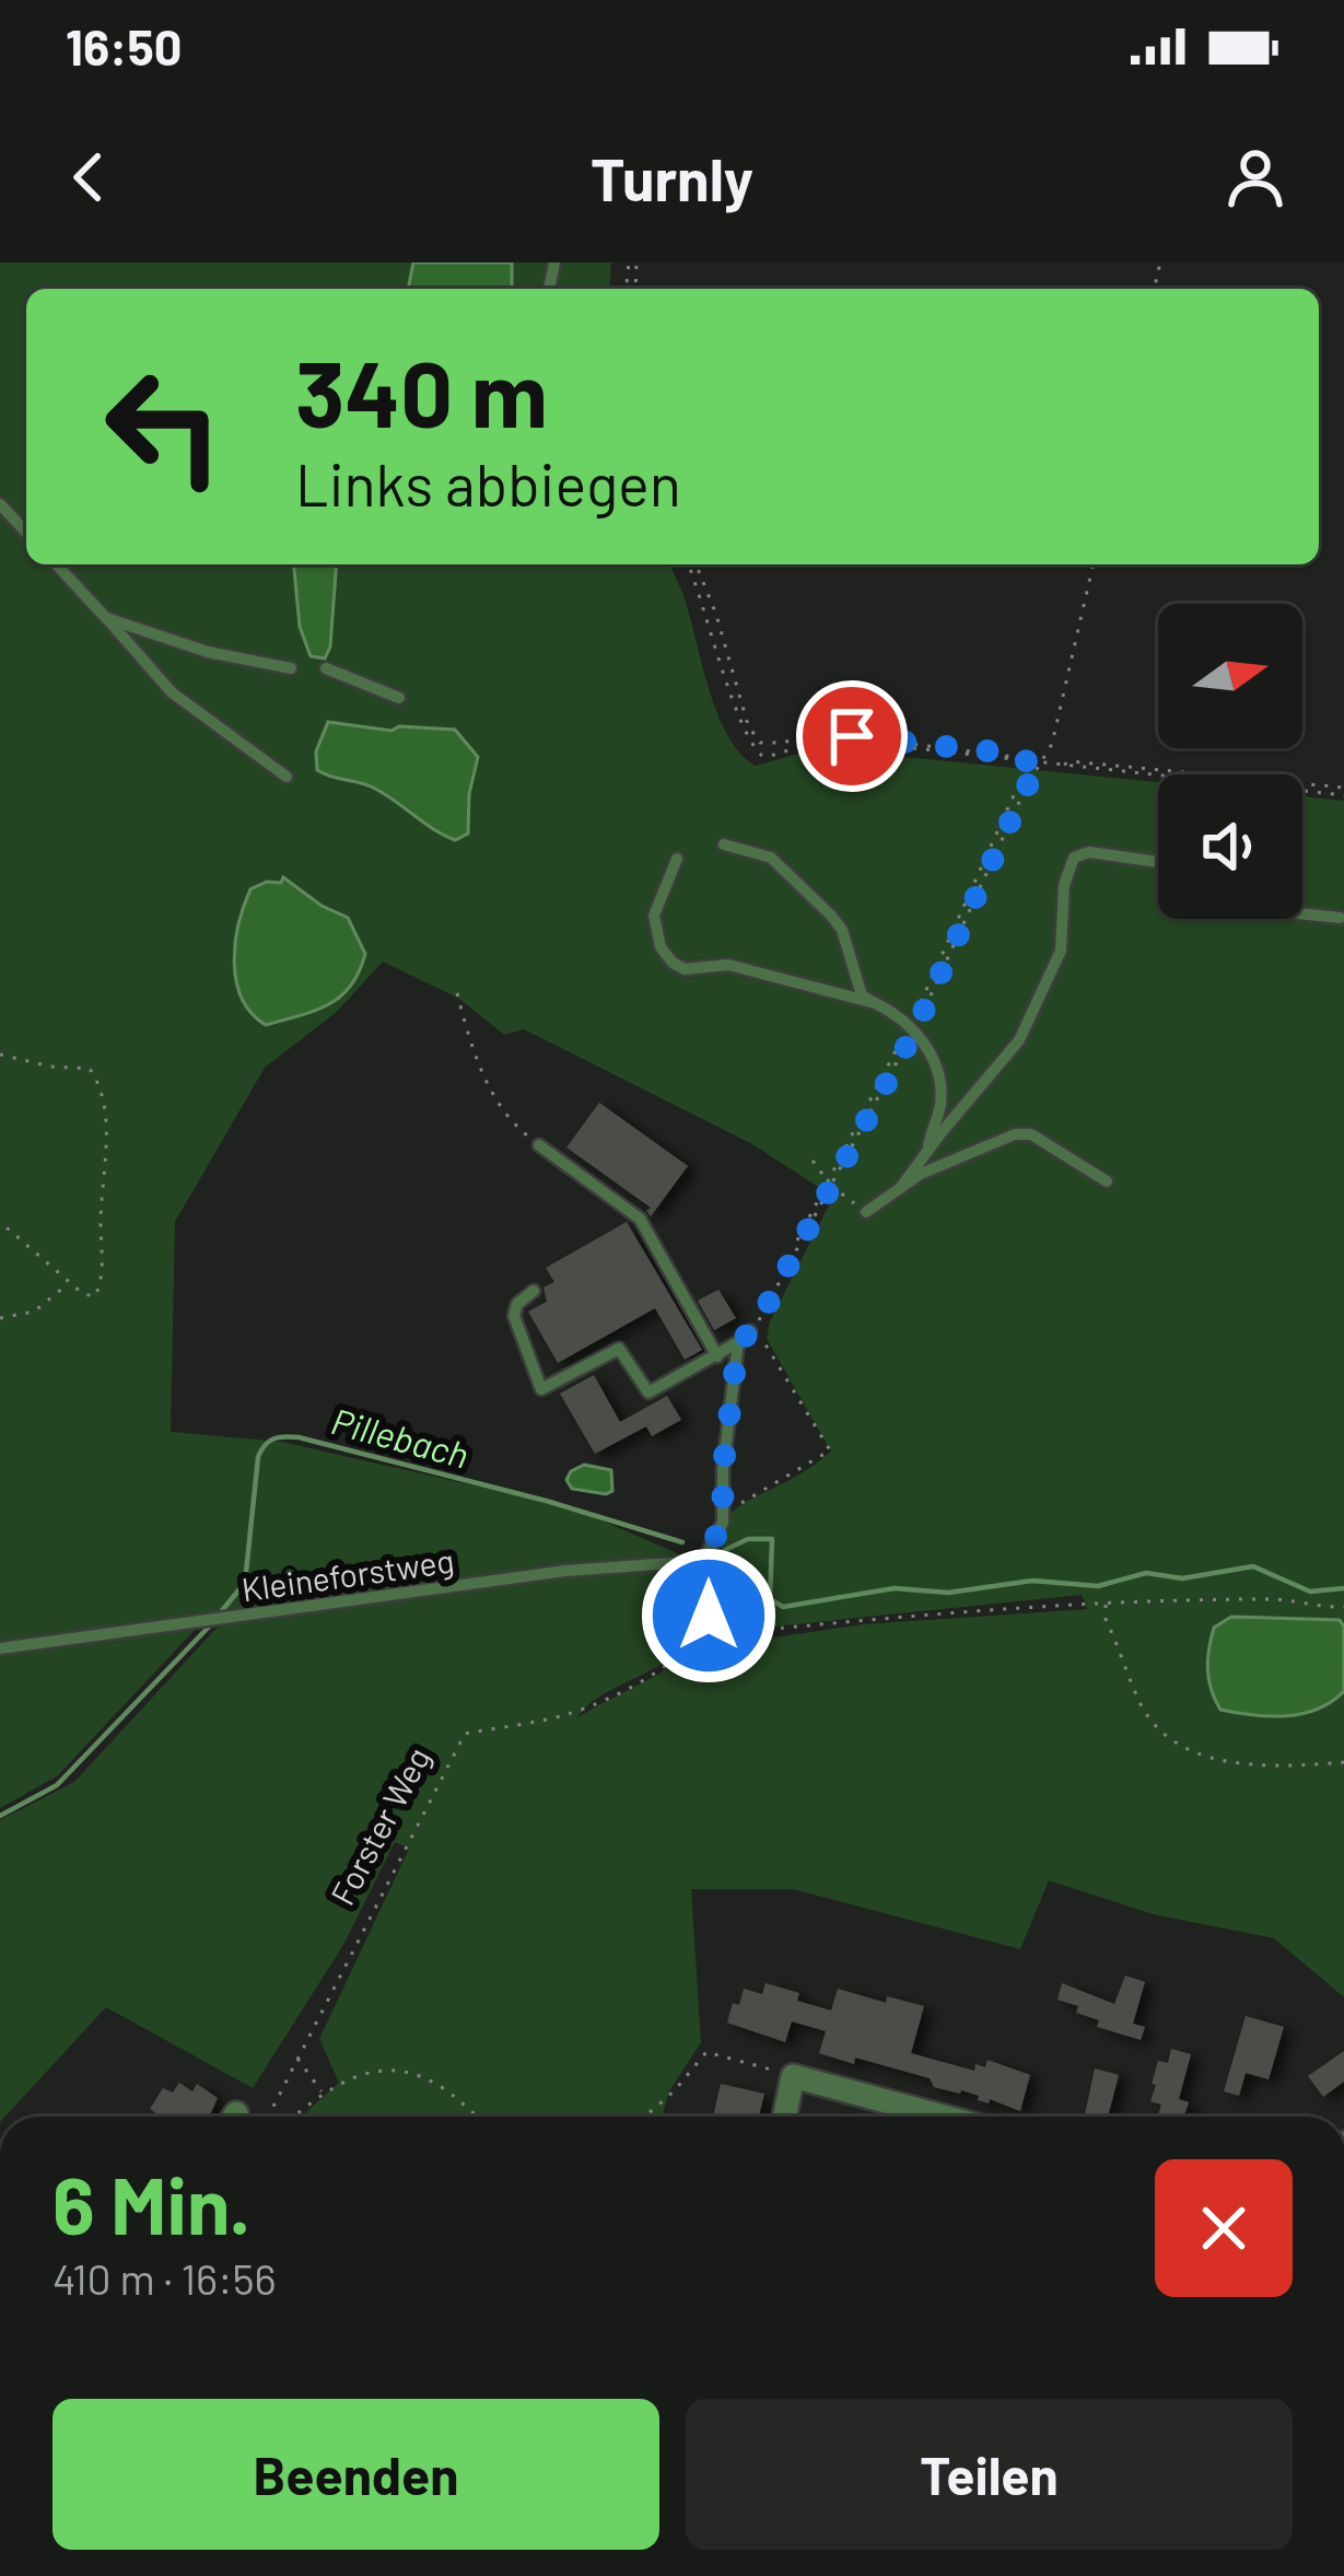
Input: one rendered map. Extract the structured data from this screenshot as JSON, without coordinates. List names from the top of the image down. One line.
{"streets":{"lane":["Kleineforstweg"],"path":["Forster Weg"]},"water":["Pillebach"],"north":"right","page":{"status":"16:50","header":"Turnly","turn":["340 m","Links abbiegen"],"heading":["6 Min.","410 m · 16:56"],"buttons":["Beenden","Teilen"]}}
